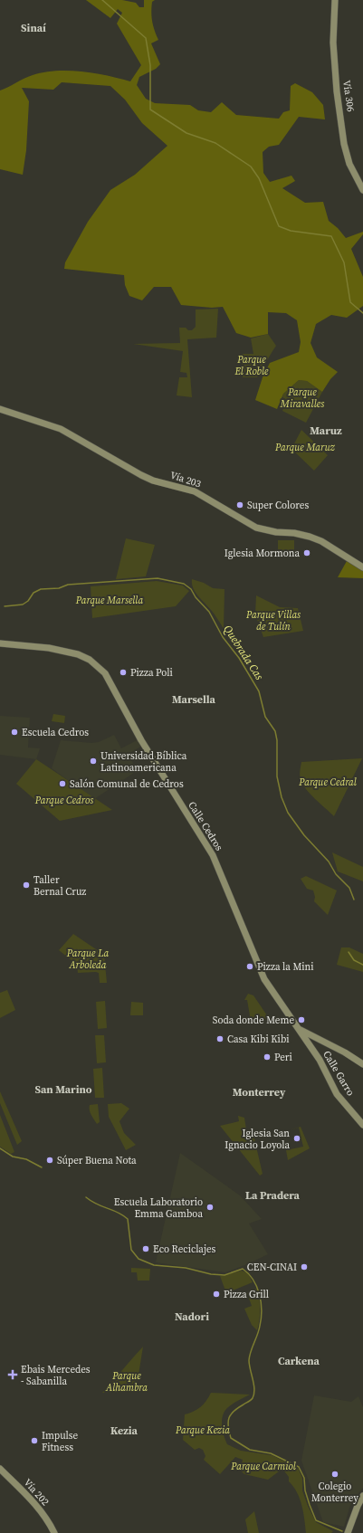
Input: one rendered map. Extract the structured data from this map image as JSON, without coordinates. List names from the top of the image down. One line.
{"streets":{"street":["Vía 306","Vía 203","Calle Cedros","Calle Garro","Vía 202"]},"crossings":[["Calle Cedros","Calle Garro"]],"districts":["Sinaí","Maruz","Marsella","San Marino","Monterrey","La Pradera","Nadori","Carkena","Kezia"],"water":["Quebrada Cas"],"parks":["Parque El Roble","Parque Miravalles","Parque Maruz","Parque Marsella","Parque Villas de Tulín","Parque Cedral","Parque Cedros","Parque La Arboleda","Parque Alhambra","Parque Kezia","Parque Carmiol"],"places":{"other":["Super Colores","Iglesia Mormona","Pizza Poli","Escuela Cedros","Universidad Bíblica Latinoamericana","Salón Comunal de Cedros","Taller Bernal Cruz","Pizza la Mini","Soda donde Meme","Casa Kibi Kibi","Peri","Iglesia San Ignacio Loyola","Súper Buena Nota","Escuela Laboratorio Emma Gamboa","Eco Reciclajes","CEN-CINAI","Pizza Grill","Impulse Fitness","Colegio Monterrey"],"health":["Ebais Mercedes - Sabanilla"]}}
